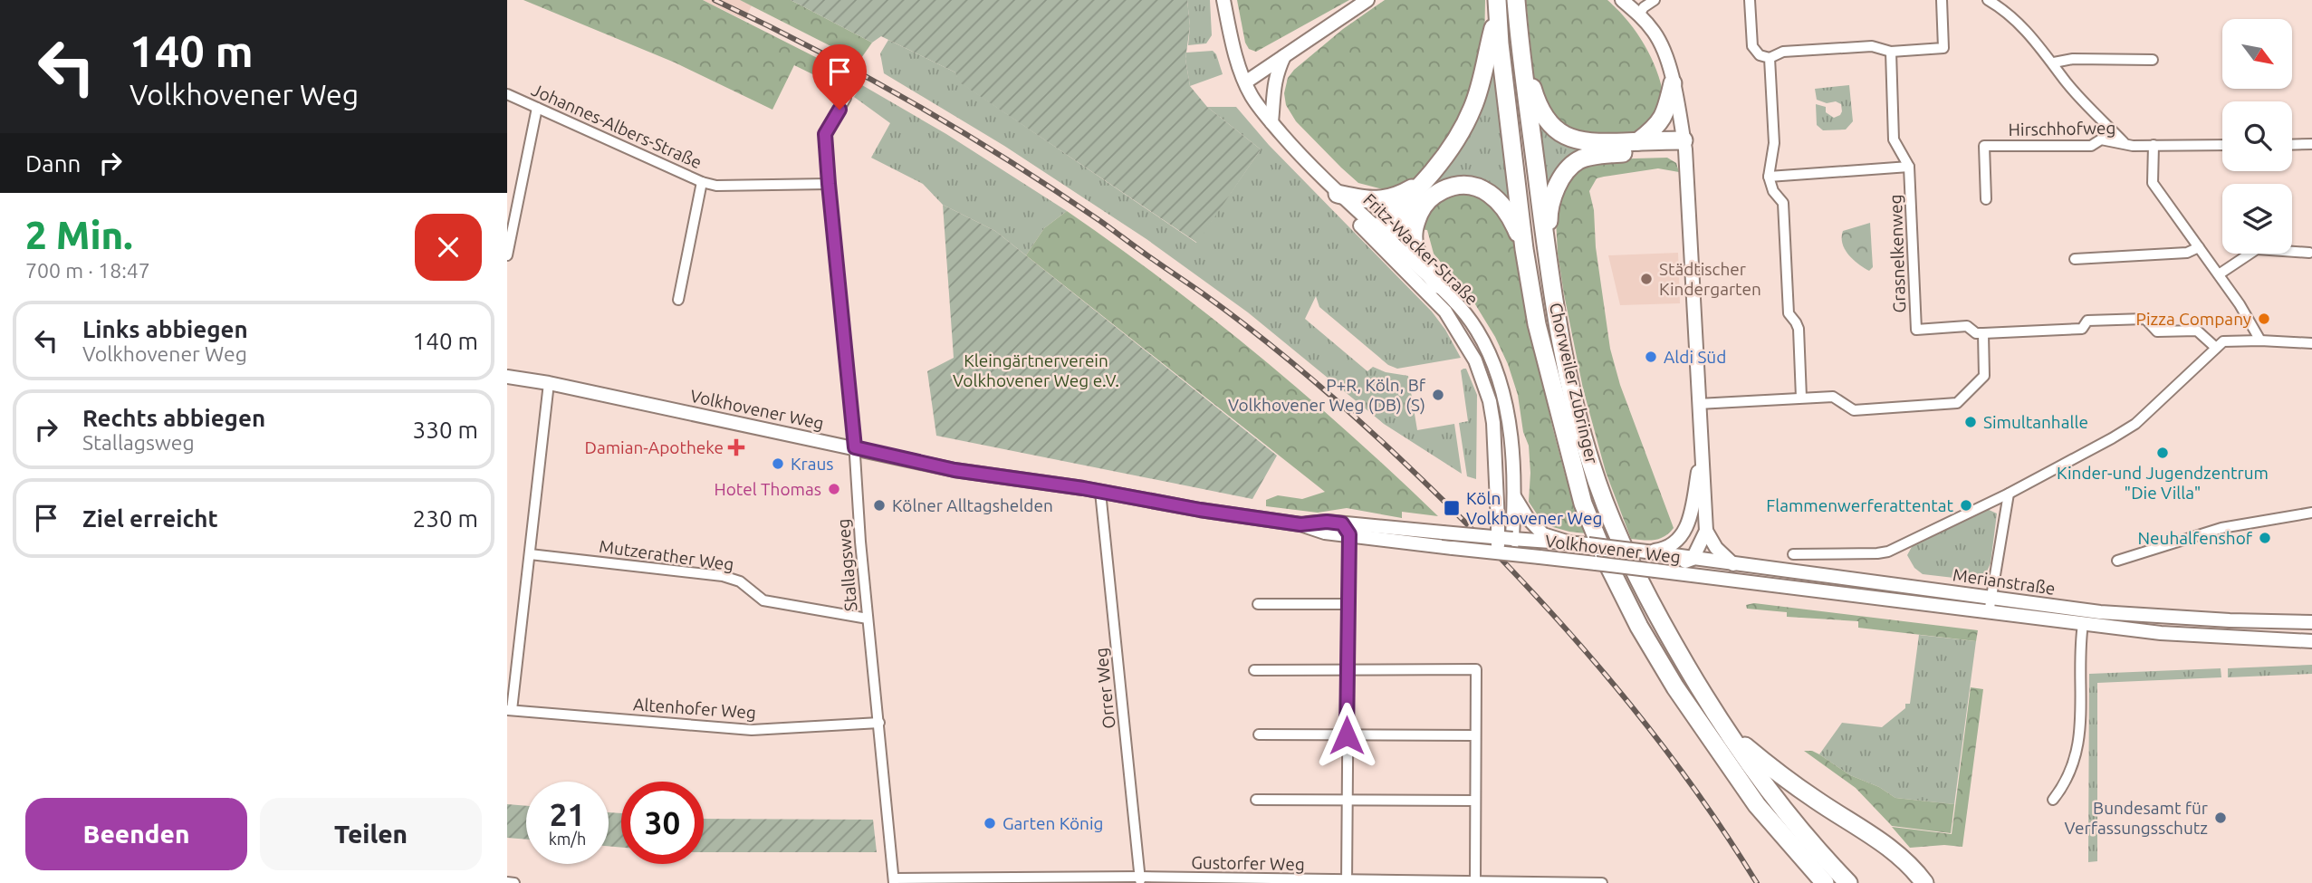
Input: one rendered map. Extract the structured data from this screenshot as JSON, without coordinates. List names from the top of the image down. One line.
{"streets":{"highway":["Chorweiler Zubringer"],"street":["Johannes-Albers-Straße","Hirschhofweg","Fritz-Wacker-Straße","Grasnelkenweg","Volkhovener Weg","Mutzerather Weg","Stallagsweg","Merianstraße","Orrer Weg","Altenhofer Weg","Gustorfer Weg"]},"crossings":[["Johannes-Albers-Straße","Stallagsweg"],["Fritz-Wacker-Straße","Volkhovener Weg"],["Volkhovener Weg","Stallagsweg"],["Volkhovener Weg","Merianstraße"],["Volkhovener Weg","Orrer Weg"],["Mutzerather Weg","Stallagsweg"],["Stallagsweg","Altenhofer Weg"],["Stallagsweg","Gustorfer Weg"],["Orrer Weg","Gustorfer Weg"]],"parks":["Kleingärtnerverein Volkhovener Weg e.V."],"places":{"other":["Städtischer Kindergarten","Pizza Company","Aldi Süd","P+R, Köln, Bf Volkhovener Weg (DB) (S)","Simultanhalle","Kinder-und Jugendzentrum \"Die Villa\"","Kraus","Hotel Thomas","Kölner Alltagshelden","Flammenwerferattentat","Neuhalfenshof","Bundesamt für Verfassungsschutz","Garten König"],"health":["Damian-Apotheke"],"transit":["Köln Volkhovener Weg"]},"north":"bottom right","page":{"turn":["140 m","Volkhovener Weg"],"then":"Dann","heading":["2 Min.","700 m · 18:47"],"list":[{"name":"Links abbiegen","note":"Volkhovener Weg","value":"140 m"},{"name":"Rechts abbiegen","note":"Stallagsweg","value":"330 m"},{"name":"Ziel erreicht","value":"230 m"}],"speed":"21 km/h","limit":"30","buttons":["Beenden","Teilen"]}}
